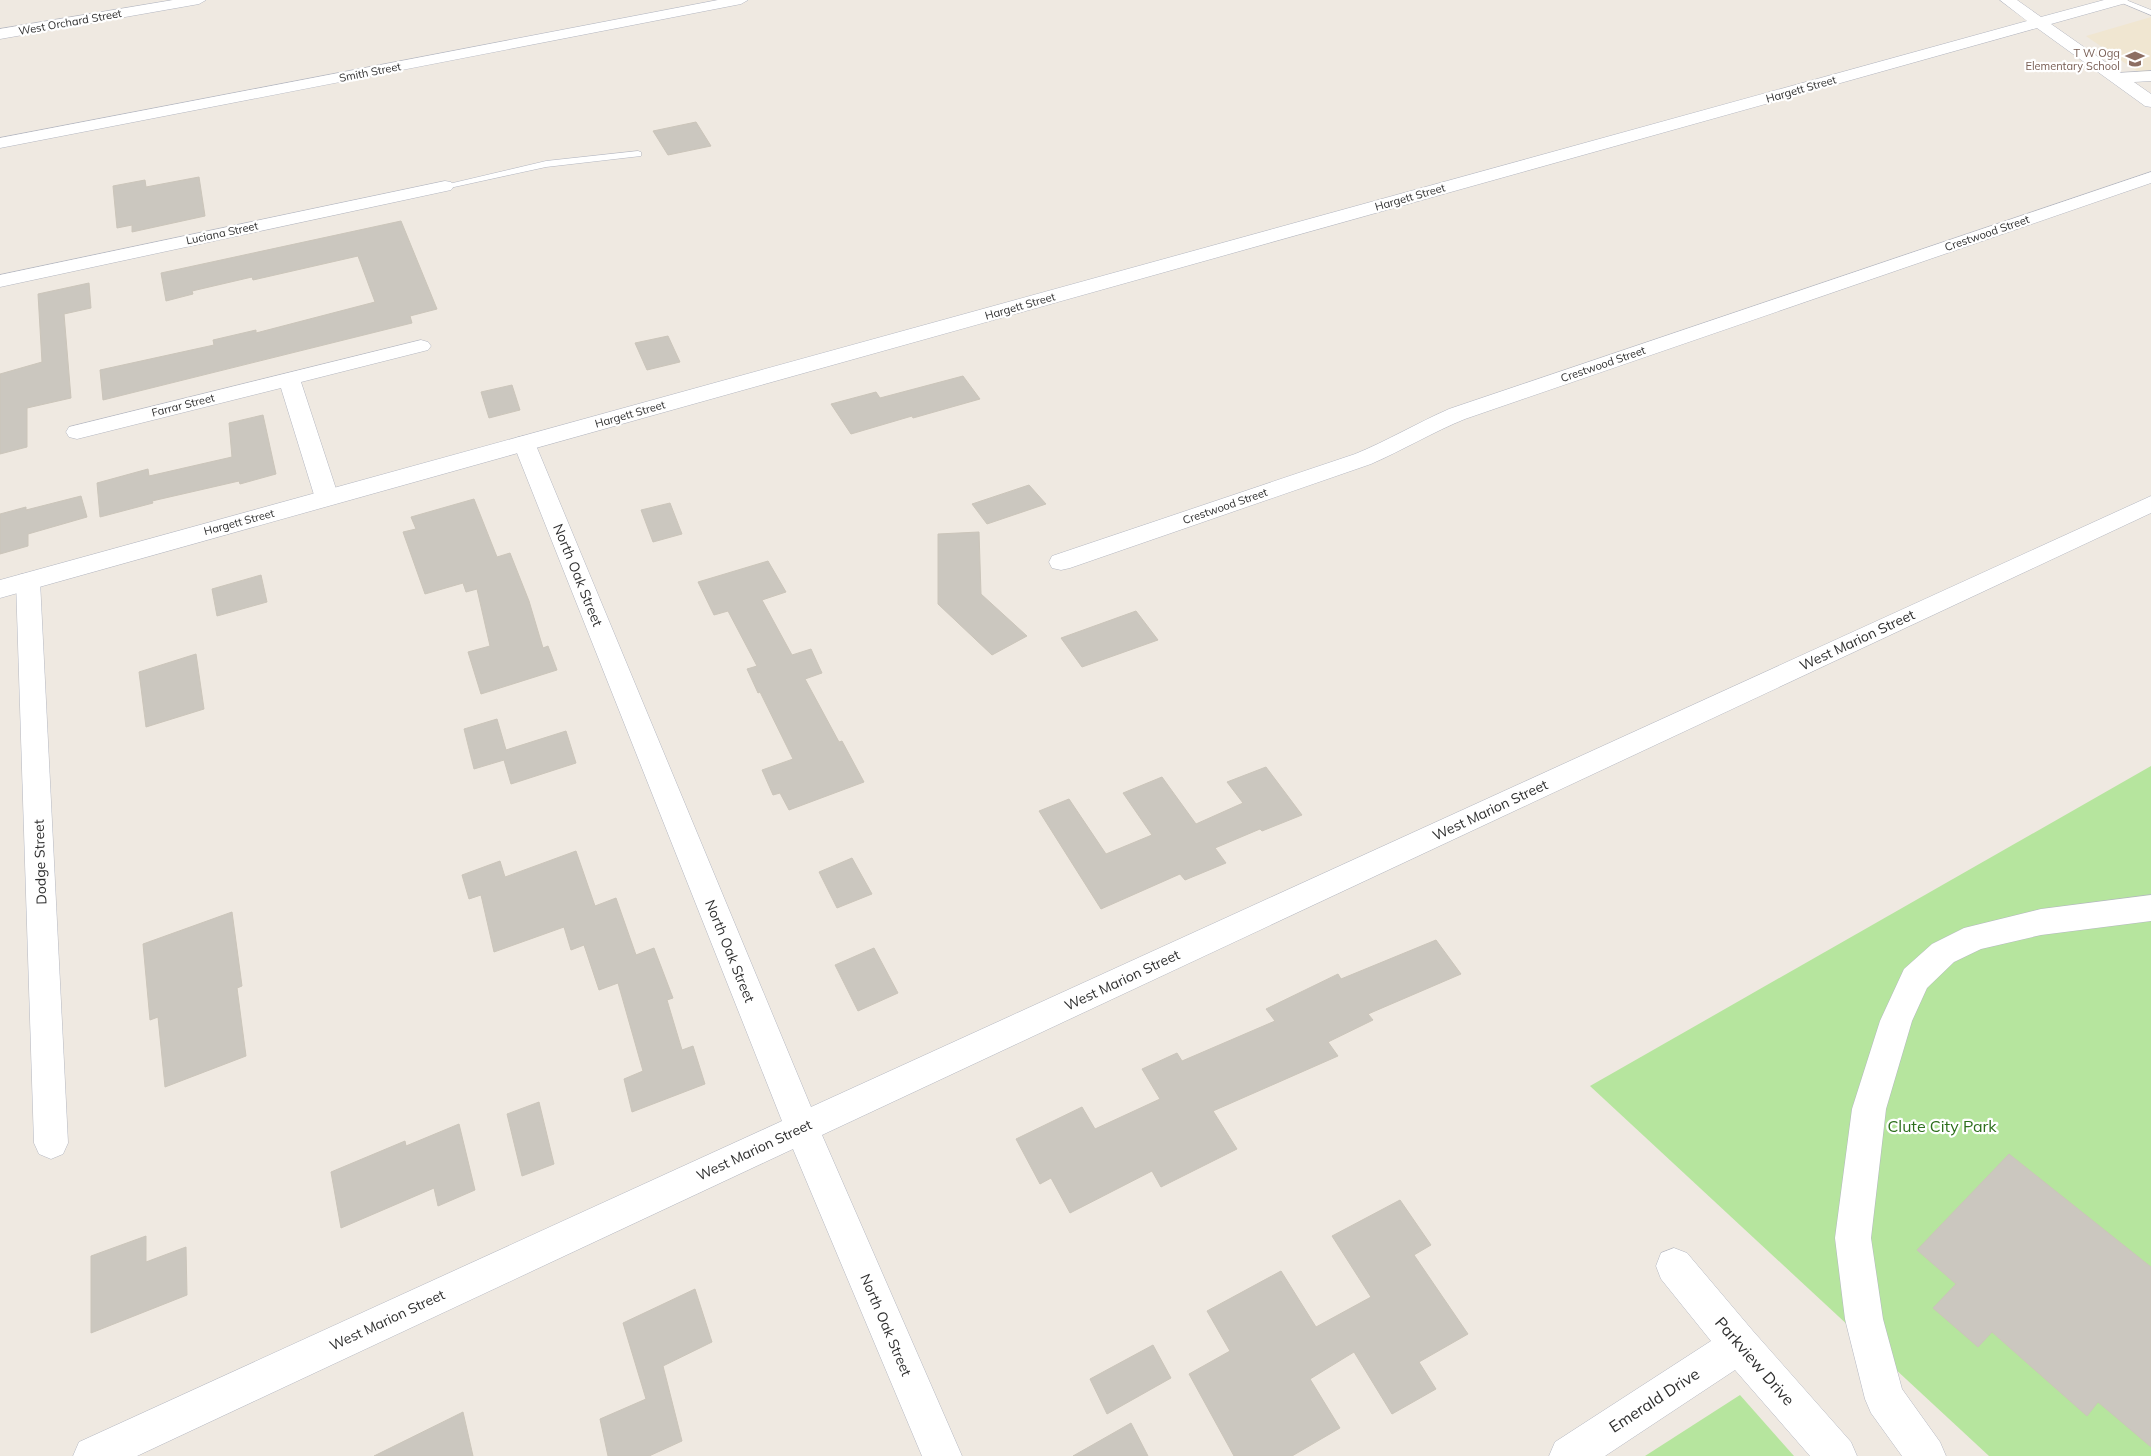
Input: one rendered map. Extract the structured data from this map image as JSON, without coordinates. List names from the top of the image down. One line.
{"streets":{"street":["West Orchard Street","Smith Street","Hargett Street","Luciana Street","Crestwood Street","Farrar Street","North Oak Street","West Marion Street","Dodge Street","Parkview Drive","Emerald Drive"]},"crossings":[["Hargett Street","North Oak Street"],["Hargett Street","Dodge Street"],["North Oak Street","West Marion Street"],["Parkview Drive","Emerald Drive"]],"parks":["Clute City Park"],"places":{"school or university":["T W Ogg Elementary School"]}}
